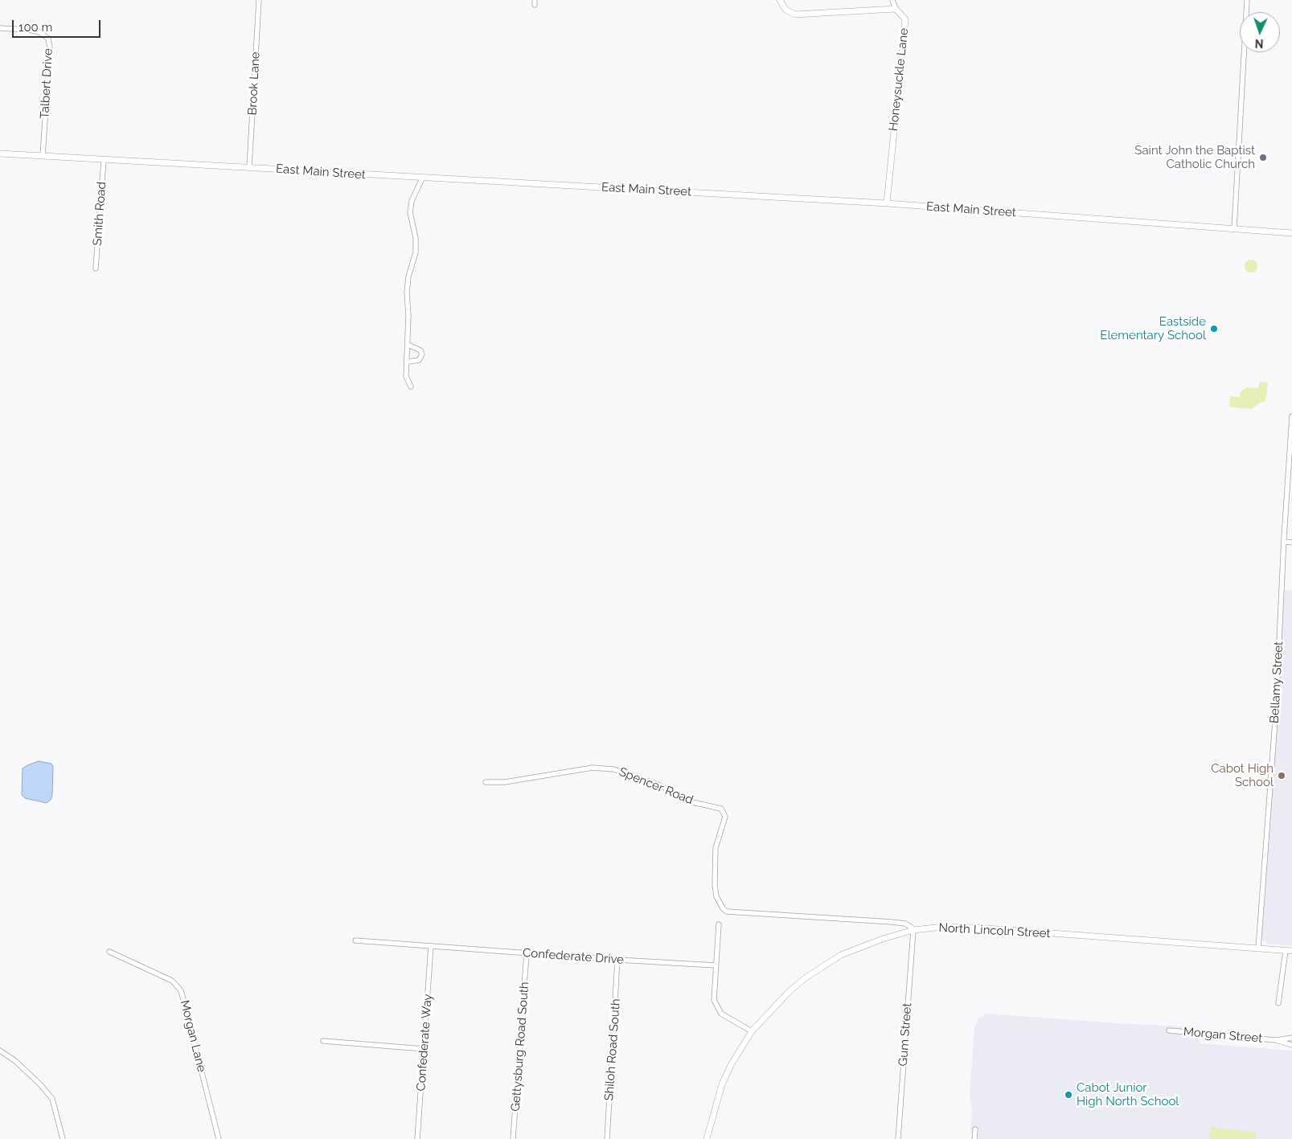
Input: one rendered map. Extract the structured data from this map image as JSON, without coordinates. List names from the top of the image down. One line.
{"streets":{"street":["Honeysuckle Lane","Talbert Drive","Brook Lane","East Main Street","Smith Road","Bellamy Street","Spencer Road","North Lincoln Street","Confederate Drive","Gum Street","Morgan Street","Morgan Lane","Confederate Way","Gettysburg Road South","Shiloh Road South"]},"crossings":[["Honeysuckle Lane","East Main Street"],["Talbert Drive","East Main Street"],["Brook Lane","East Main Street"],["East Main Street","Smith Road"],["Bellamy Street","North Lincoln Street"],["Spencer Road","North Lincoln Street"],["Spencer Road","Gum Street"],["North Lincoln Street","Gum Street"],["Confederate Drive","Confederate Way"],["Confederate Drive","Gettysburg Road South"],["Confederate Drive","Shiloh Road South"]],"places":["Saint John the Baptist Catholic Church","Eastside Elementary School","Cabot High School","Cabot Junior High North School"],"scale_bar":"100 m","north":"bottom"}
